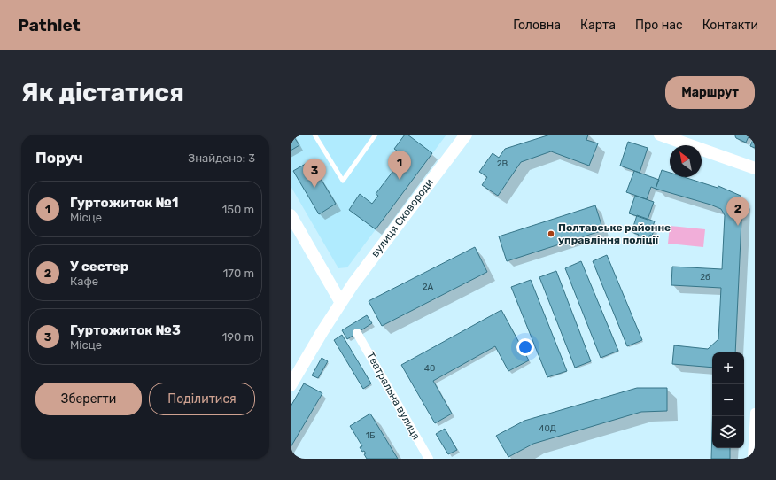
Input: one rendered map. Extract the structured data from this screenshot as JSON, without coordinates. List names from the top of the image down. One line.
{"streets":{"main road":["вулиця Сковороди"],"street":["Театральна вулиця"]},"places":["Полтавське районне управління поліції"],"house_numbers":["2В","2б","2А","40","40Д","1Б"],"north":"top left","page":{"header":"Pathlet","nav":["Головна","Карта","Про нас","Контакти"],"buttons":["Маршрут",["Зберегти","Поділитися"]],"title":"Як дістатися","heading":["Поруч","Знайдено: 3"],"pins":["1","3","2"],"list":[{"mark":"1","name":"Гуртожиток №1","note":"Місце","value":"150 m"},{"mark":"2","name":"У сестер","note":"Кафе","value":"170 m"},{"mark":"3","name":"Гуртожиток №3","note":"Місце","value":"190 m"}],"map_buttons":["+","−"]}}
